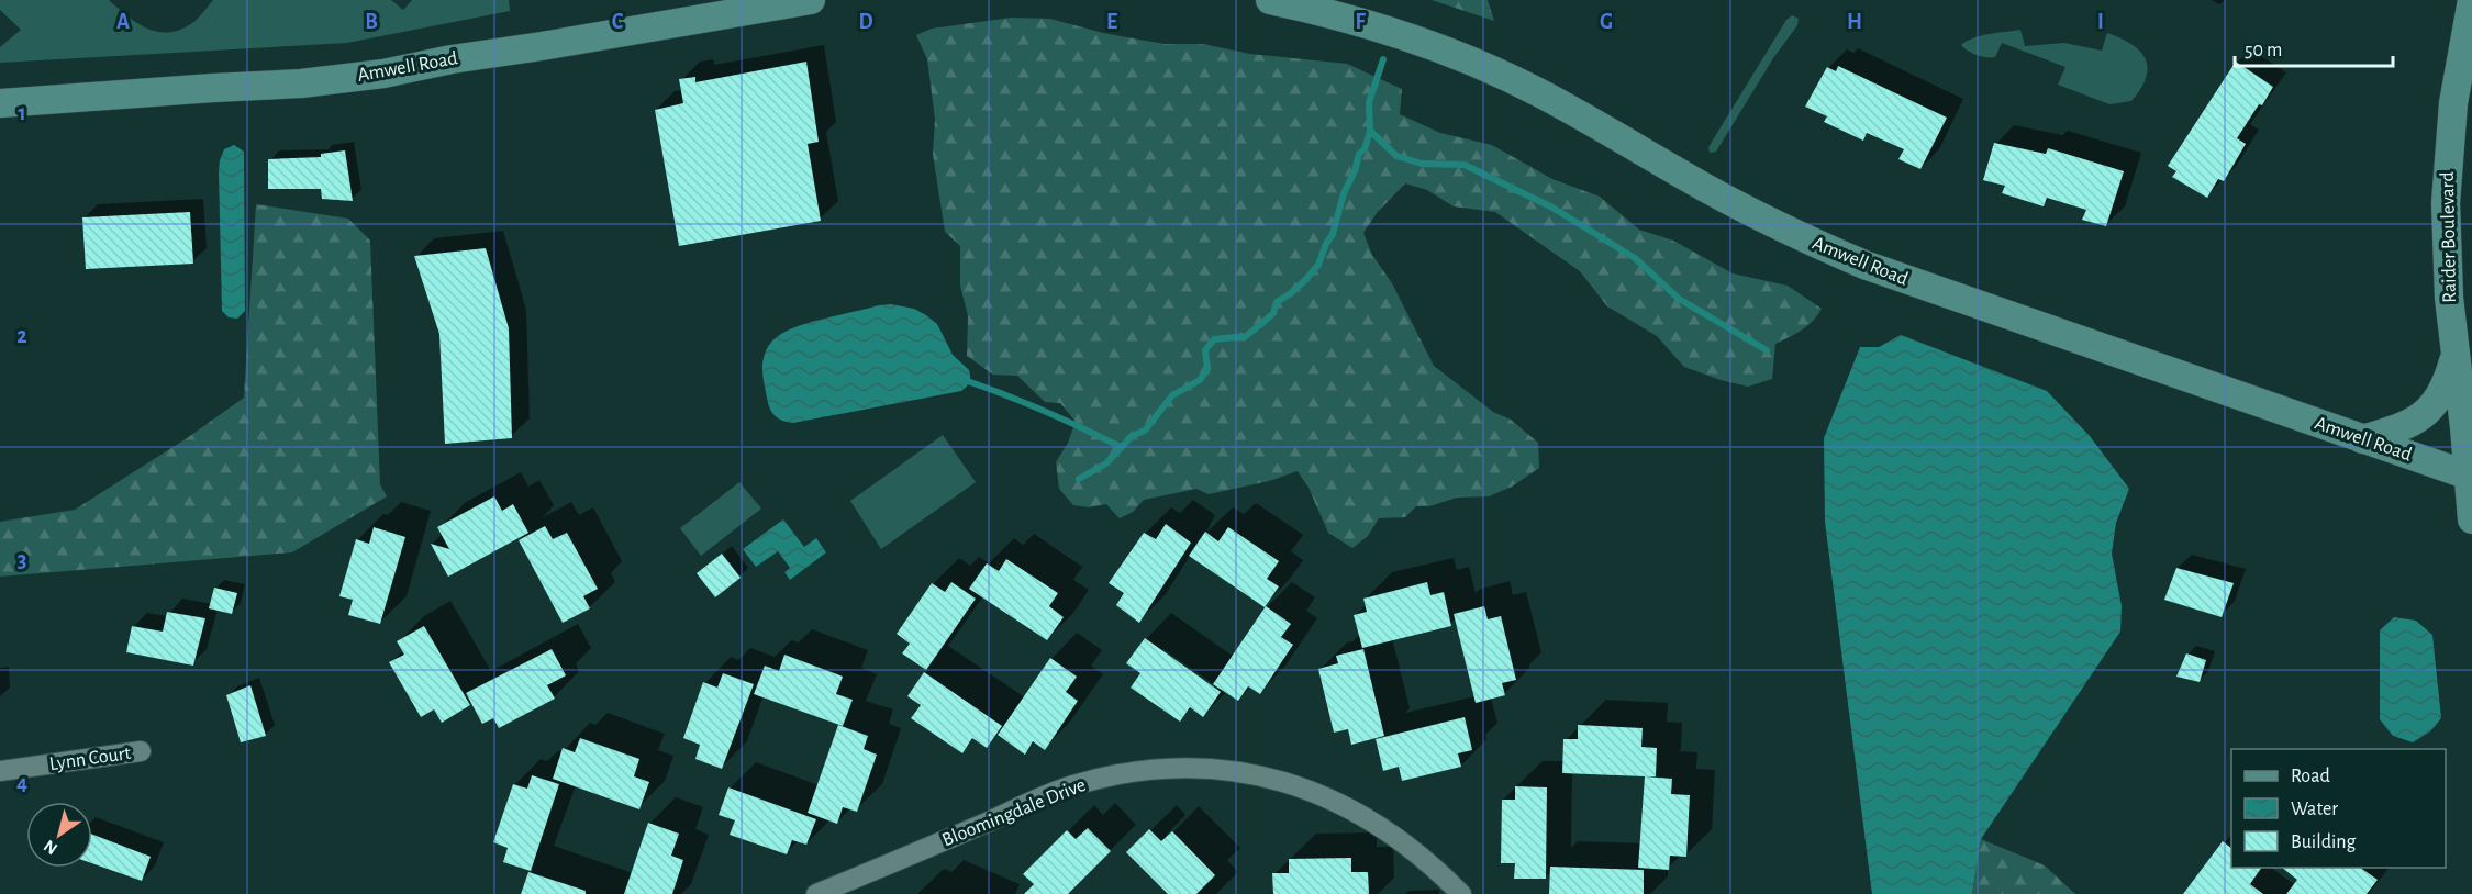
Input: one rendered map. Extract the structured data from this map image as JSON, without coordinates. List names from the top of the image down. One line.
{"streets":{"main road":["Amwell Road","Raider Boulevard"],"street":["Lynn Court","Bloomingdale Drive"]},"crossings":[["Amwell Road","Raider Boulevard"]],"legend":["Road","Water","Building"],"scale_bar":"50 m","north":"bottom left","grid":{"columns":["A","B","C","D","E","F","G","H","I"],"rows":["1","2","3","4"]}}
